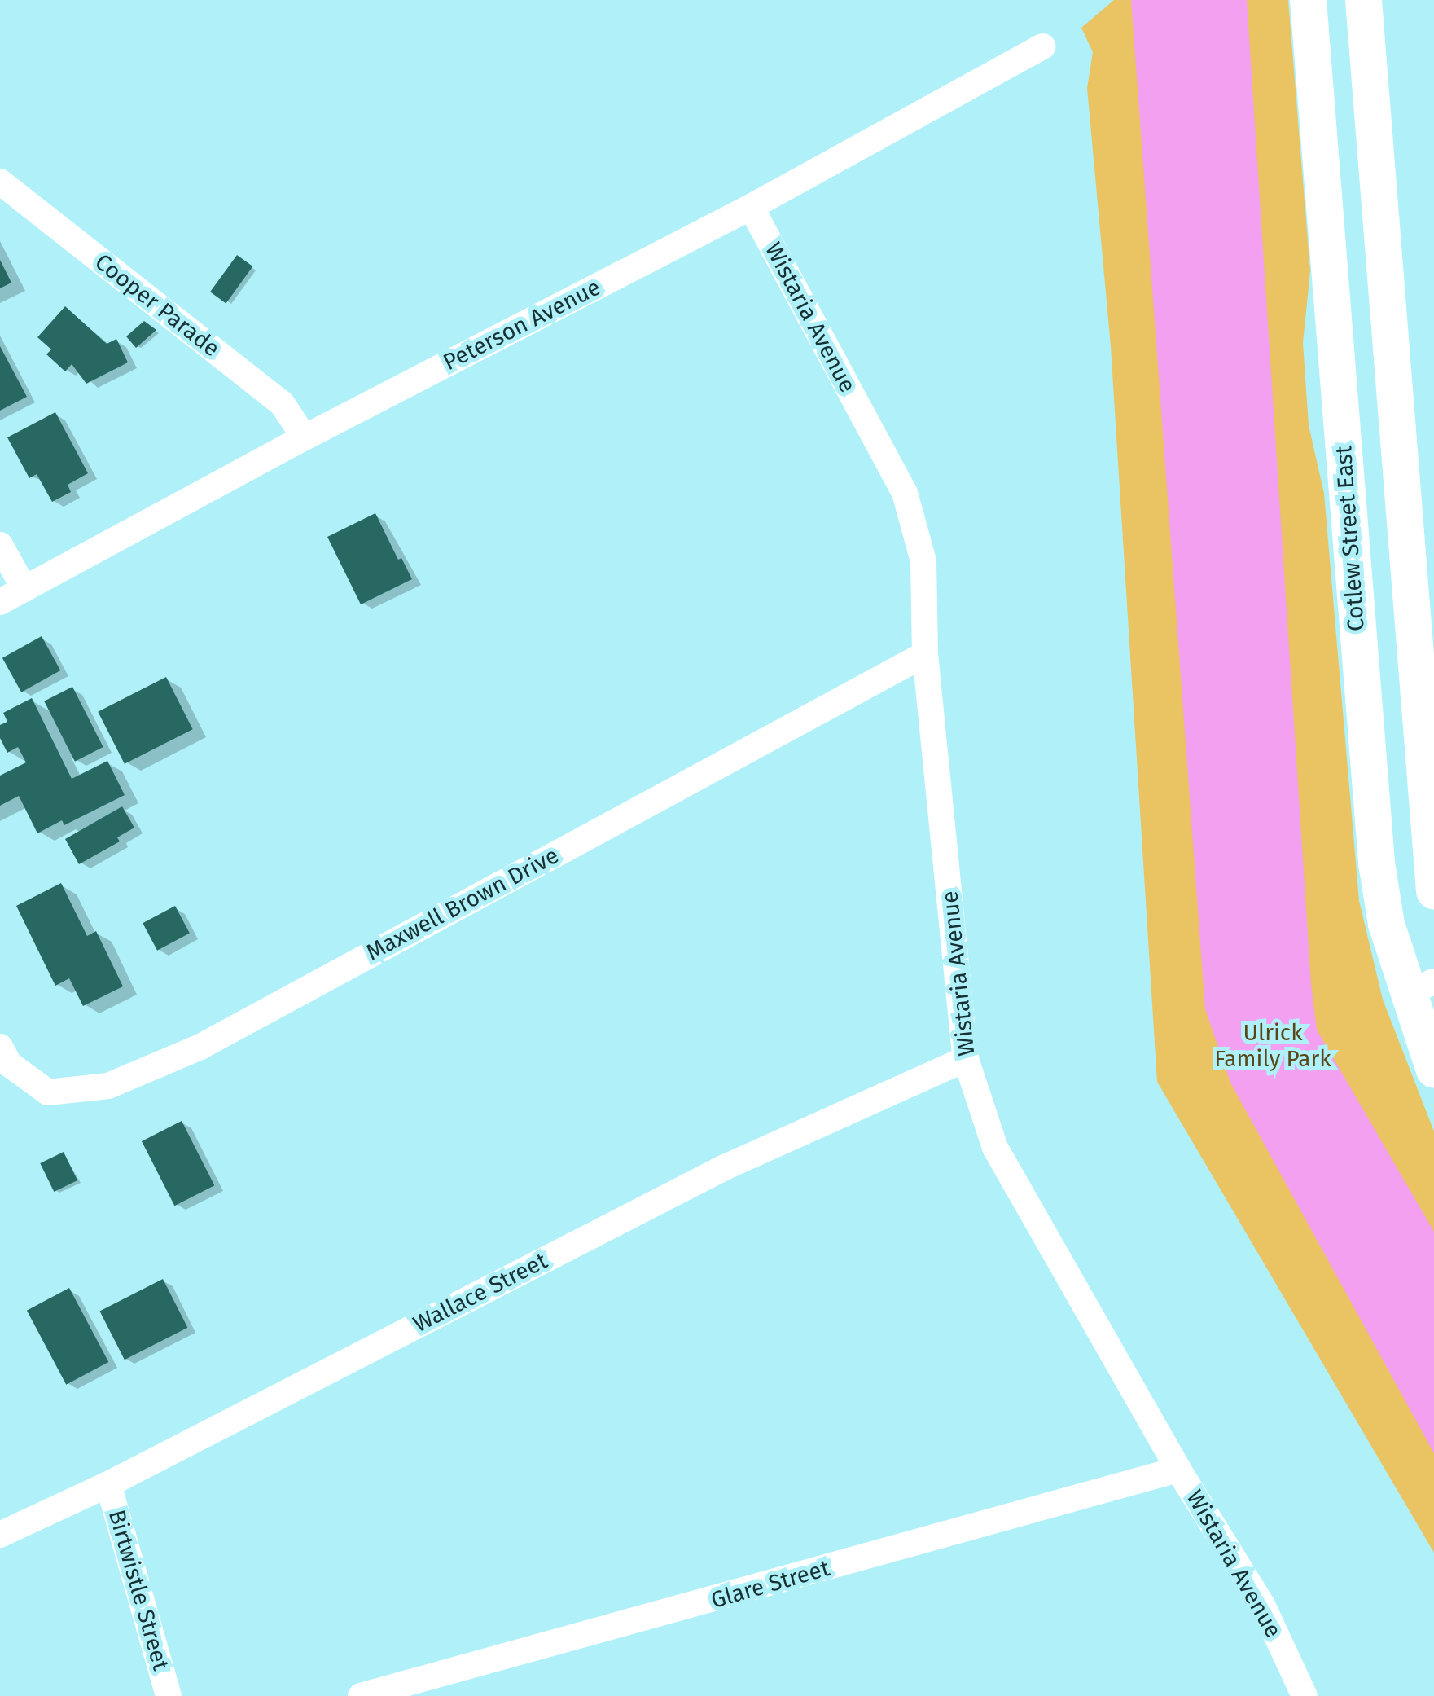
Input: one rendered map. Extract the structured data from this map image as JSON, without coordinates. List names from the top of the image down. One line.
{"streets":{"main road":["Cotlew Street East"],"street":["Cooper Parade","Wistaria Avenue","Peterson Avenue","Maxwell Brown Drive","Wallace Street","Glare Street","Birtwistle Street"]},"crossings":[["Cooper Parade","Peterson Avenue"],["Wistaria Avenue","Peterson Avenue"],["Wistaria Avenue","Maxwell Brown Drive"],["Wistaria Avenue","Wallace Street"],["Wistaria Avenue","Glare Street"],["Wallace Street","Birtwistle Street"]],"parks":["Ulrick Family Park"]}
